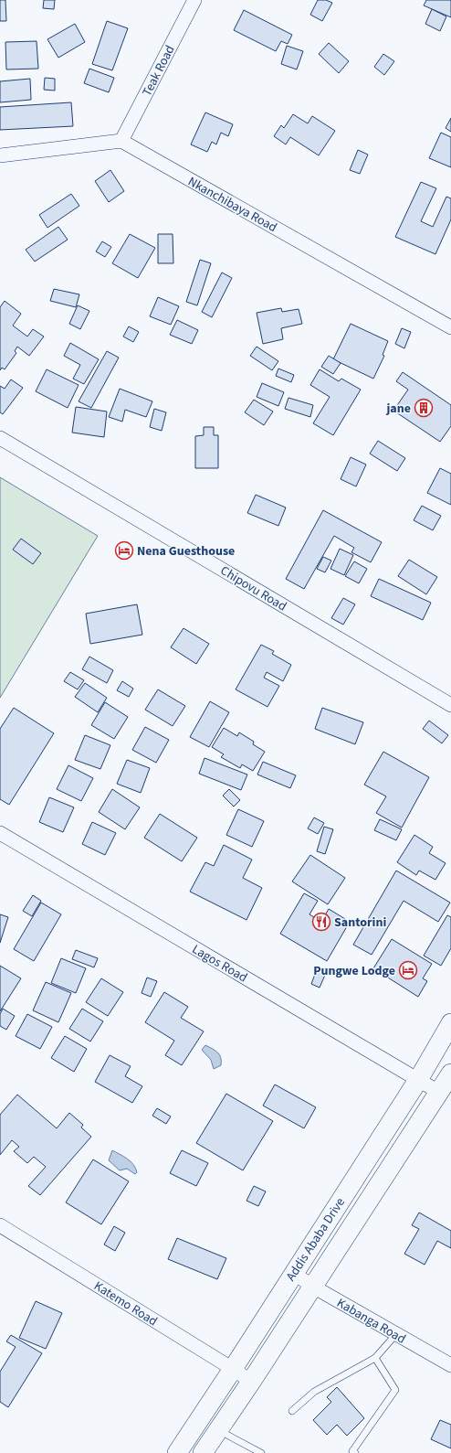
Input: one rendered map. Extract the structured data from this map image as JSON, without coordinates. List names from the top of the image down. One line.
{"streets":{"main road":["Addis Ababa Drive"],"street":["Teak Road","Nkanchibaya Road","Chipovu Road","Lagos Road","Katemo Road","Kabanga Road"]},"crossings":[["Teak Road","Nkanchibaya Road"],["Lagos Road","Addis Ababa Drive"],["Addis Ababa Drive","Katemo Road"],["Addis Ababa Drive","Kabanga Road"]],"places":{"building":["jane"],"hotel":["Nena Guesthouse","Pungwe Lodge"],"restaurant":["Santorini"]}}
